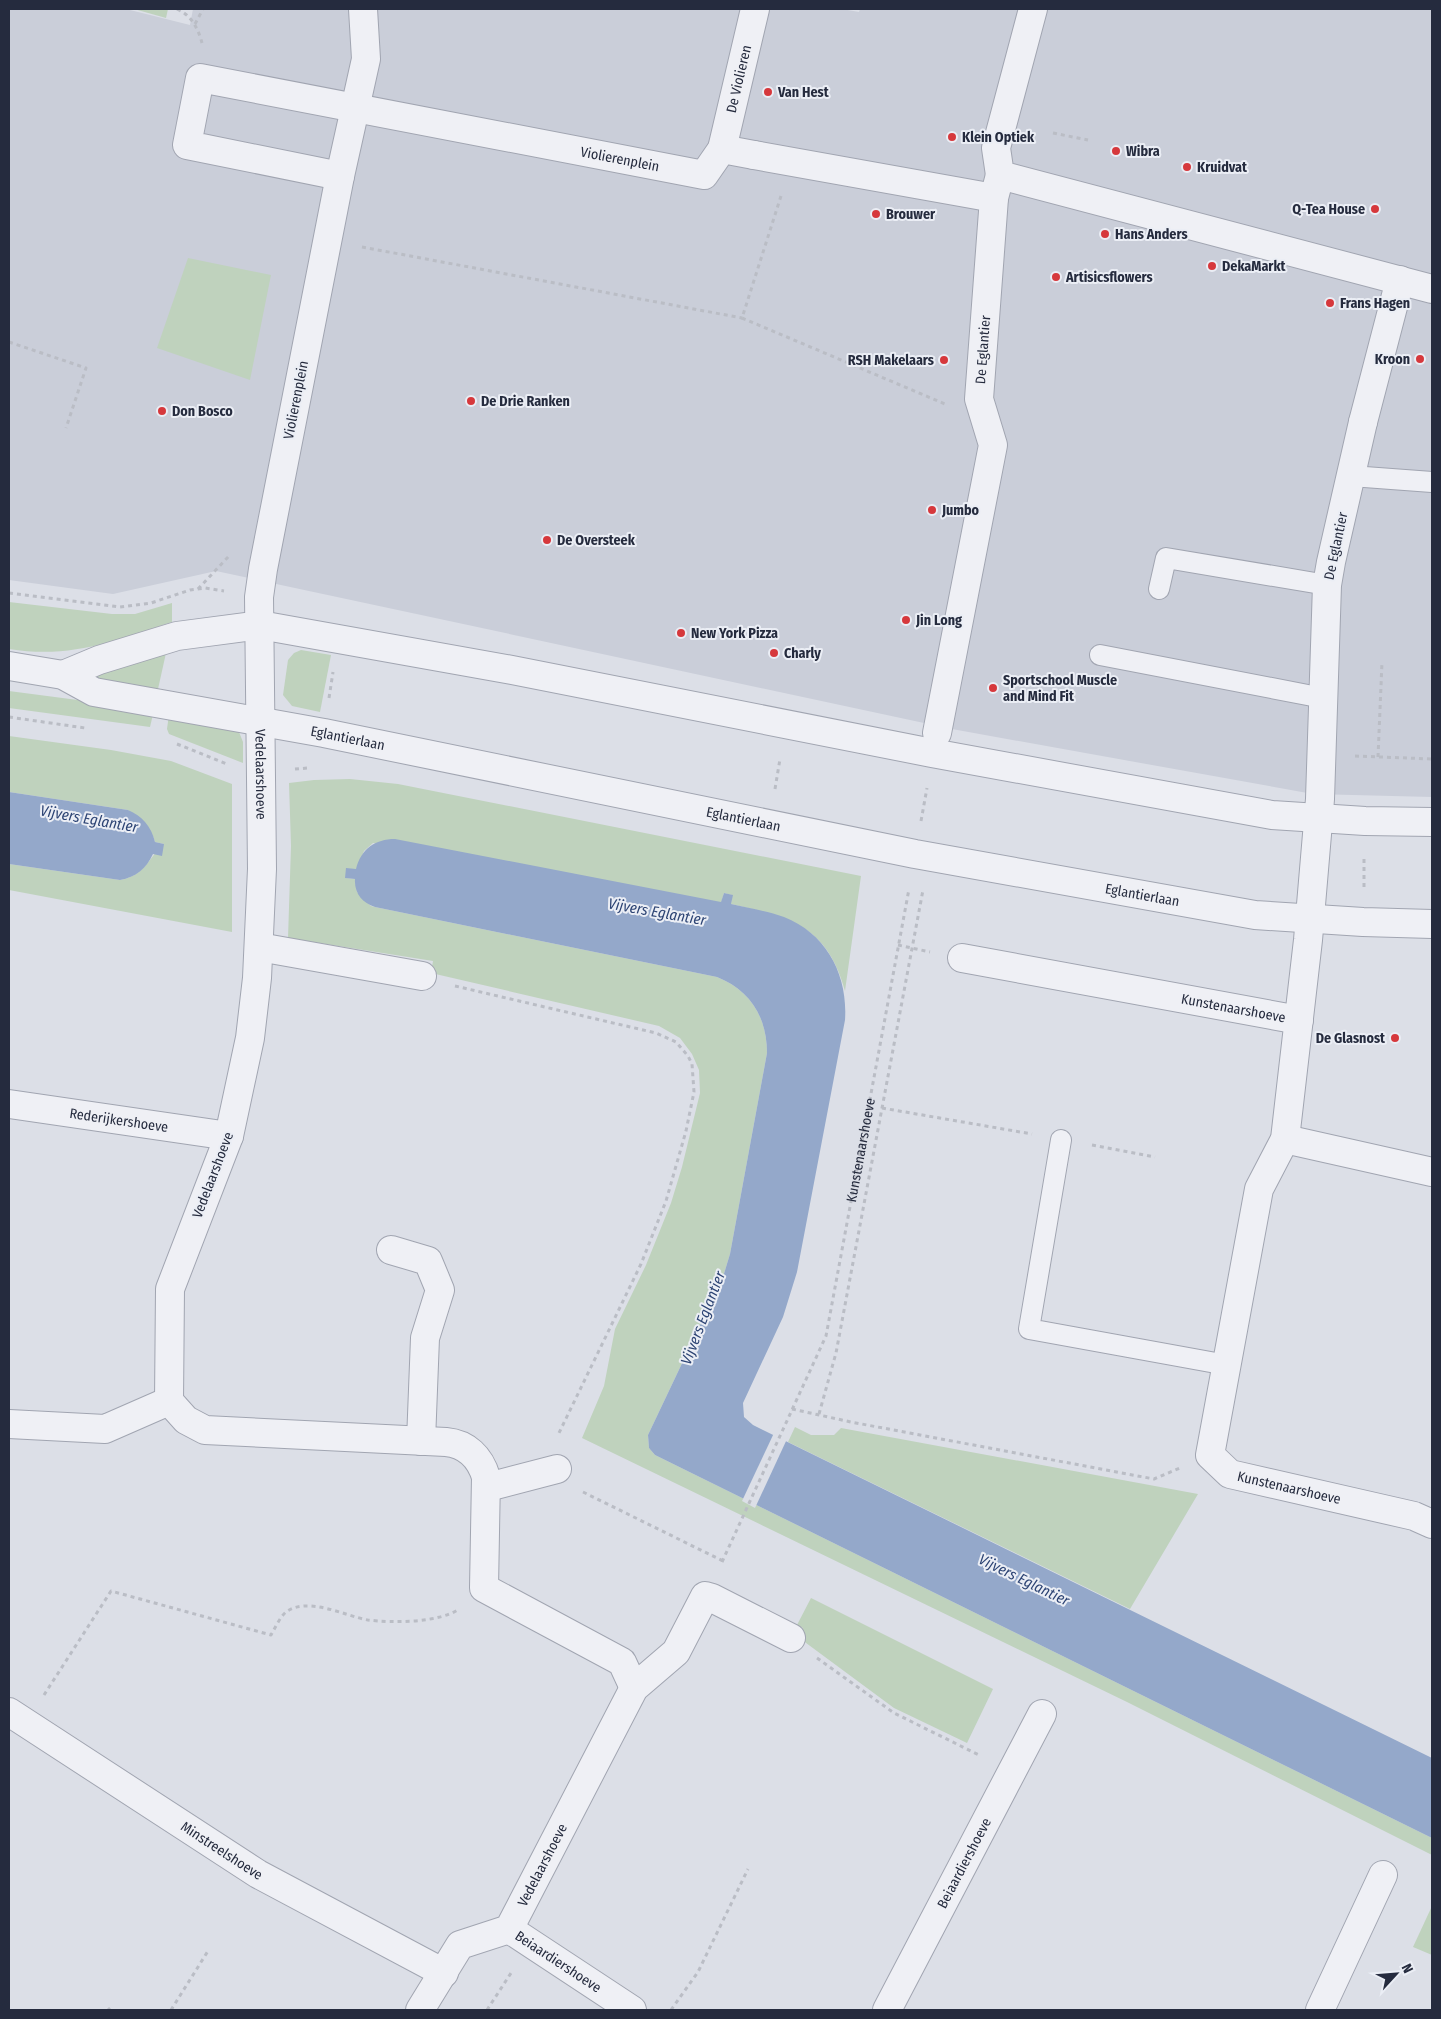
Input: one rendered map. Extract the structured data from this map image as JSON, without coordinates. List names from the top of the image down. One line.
{"streets":{"street":["De Violieren","Violierenplein","De Eglantier","Eglantierlaan","Vedelaarshoeve","Kunstenaarshoeve","Rederijkershoeve","Minstreelshoeve","Beiaardiershoeve"]},"crossings":[["De Violieren","Violierenplein"],["Violierenplein","Eglantierlaan"],["Violierenplein","Vedelaarshoeve"],["De Eglantier","Kunstenaarshoeve"],["Eglantierlaan","Vedelaarshoeve"],["Eglantierlaan","Kunstenaarshoeve"],["Vedelaarshoeve","Rederijkershoeve"],["Vedelaarshoeve","Beiaardiershoeve"]],"water":["Vijvers Eglantier"],"places":["Van Hest","Klein Optiek","Wibra","Kruidvat","Q-Tea House","Brouwer","Hans Anders","DekaMarkt","Artisicsflowers","Frans Hagen","Kroon","RSH Makelaars","De Drie Ranken","Don Bosco","Jumbo","De Oversteek","Jin Long","New York Pizza","Charly","Sportschool Muscle and Mind Fit","De Glasnost"],"north":"top right"}
